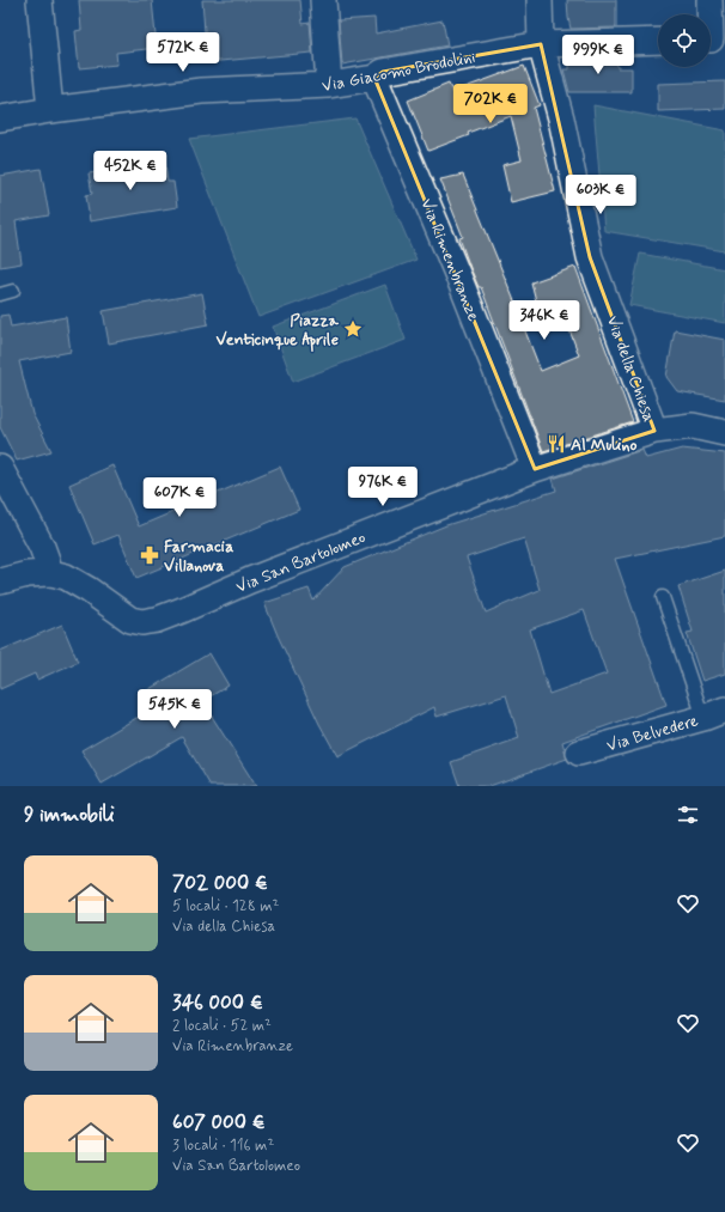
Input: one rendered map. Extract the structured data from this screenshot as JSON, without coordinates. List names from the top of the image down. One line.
{"streets":{"street":["Via Giacomo Brodolini","Via Rimenbranze","Via della Chiesa","Via San Bartolomeo","Via Belvedere"]},"crossings":[["Via Giacomo Brodolini","Via Rimenbranze"],["Via Giacomo Brodolini","Via della Chiesa"],["Via Rimenbranze","Via San Bartolomeo"],["Via della Chiesa","Via San Bartolomeo"]],"places":{"place":["Piazza Venticinque Aprile"],"restaurant":["Al Mulino"],"pharmacy":["Farmacia Villanova"]},"page":{"price":["572K €","999K €","702K €","452K €","603K €","346K €","976K €","607K €","545K €"],"heading":"9 immobili","list":[{"name":"702 000 €","note":"5 locali · 128 m² · Via della Chiesa"},{"name":"346 000 €","note":"2 locali · 52 m² · Via Rimenbranze"},{"name":"607 000 €","note":"3 locali · 116 m² · Via San Bartolomeo"}]}}
